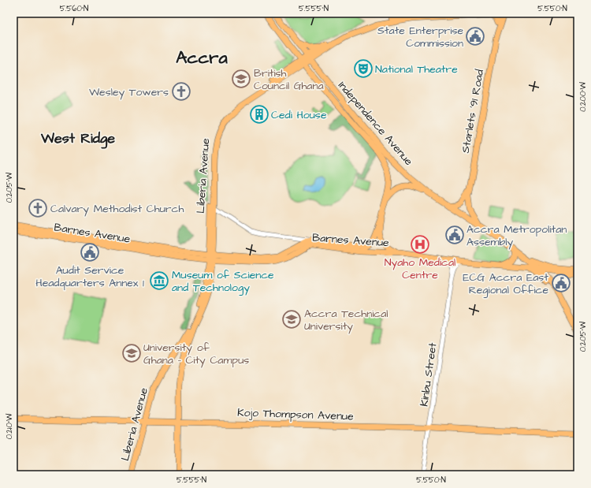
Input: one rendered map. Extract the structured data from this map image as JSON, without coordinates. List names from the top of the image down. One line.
{"streets":{"main road":["Starlets '91 Road","Independence Avenue","Liberia Avenue","Barnes Avenue","Kojo Thompson Avenue"],"street":["Kinbu Street"]},"crossings":[["Starlets '91 Road","Independence Avenue"],["Starlets '91 Road","Liberia Avenue"],["Independence Avenue","Liberia Avenue"],["Independence Avenue","Barnes Avenue"],["Liberia Avenue","Barnes Avenue"],["Liberia Avenue","Kojo Thompson Avenue"],["Kinbu Street","Kojo Thompson Avenue"]],"districts":["Accra","West Ridge"],"places":{"public building":["State Enterprise Commission","Accra Metropolitan Assembly","Audit Service Headquarters Annex 1","ECG Accra East Regional Office"],"theatre":["National Theatre"],"school or university":["British Council Ghana","Accra Technical University","University of Ghana - City Campus"],"church":["Wesley Towers","Calvary Methodist Church"],"building":["Cedi House"],"hospital":["Nyaho Medical Centre"],"museum":["Museum of Science and Technology"]},"coordinates":["5.560°N","5.555°N","5.550°N","0.200°W","0.205°W","0.210°W"]}
